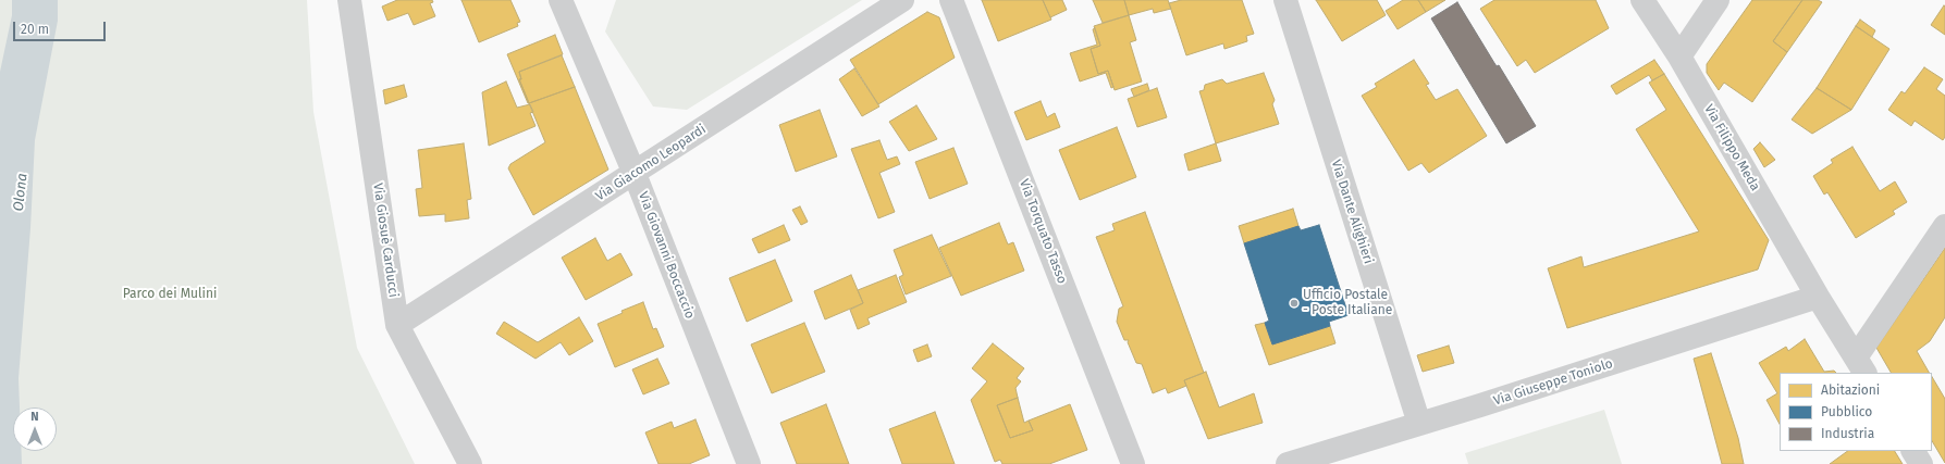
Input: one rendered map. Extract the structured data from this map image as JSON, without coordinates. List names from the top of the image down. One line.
{"streets":{"street":["Via Filippo Meda","Via Giacomo Leopardi","Via Dante Alighieri","Via Torquato Tasso","Via Giosuè Carducci","Via Giovanni Boccaccio","Via Giuseppe Toniolo"]},"crossings":[["Via Filippo Meda","Via Giuseppe Toniolo"],["Via Giacomo Leopardi","Via Giosuè Carducci"],["Via Giacomo Leopardi","Via Giovanni Boccaccio"],["Via Dante Alighieri","Via Giuseppe Toniolo"]],"water":["Olona"],"parks":["Parco dei Mulini"],"places":["Ufficio Postale - Poste Italiane"],"legend":["Abitazioni","Pubblico","Industria"],"scale_bar":"20 m","north":"top"}
